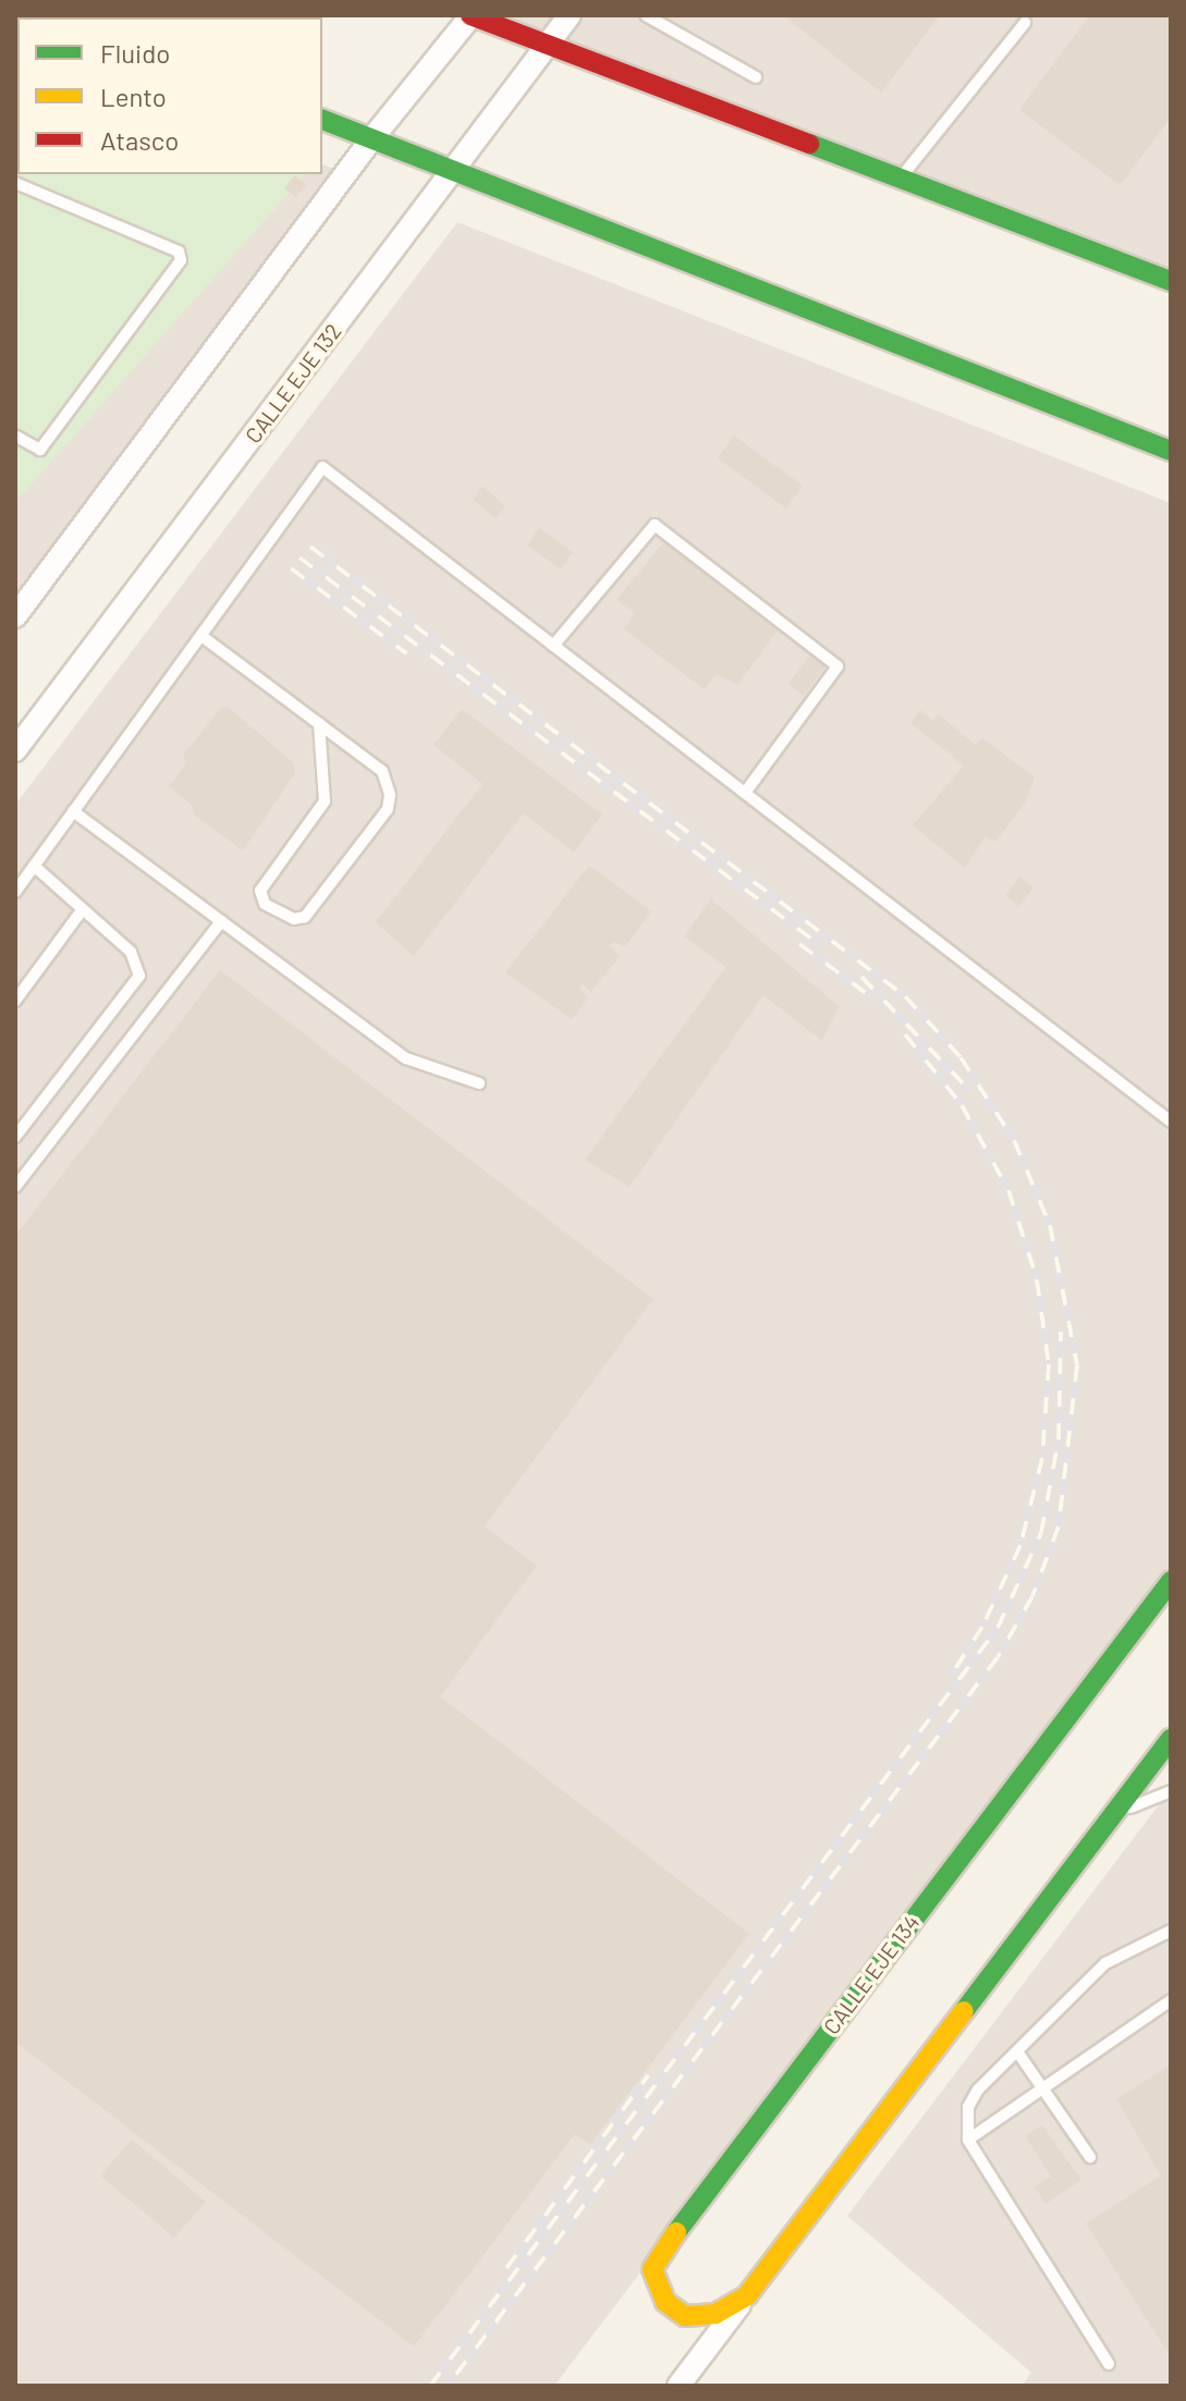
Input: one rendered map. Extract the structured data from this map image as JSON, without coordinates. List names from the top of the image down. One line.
{"streets":{"street":["CALLE EJE 132","CALLE EJE 134"]},"legend":["Fluido","Lento","Atasco"]}
